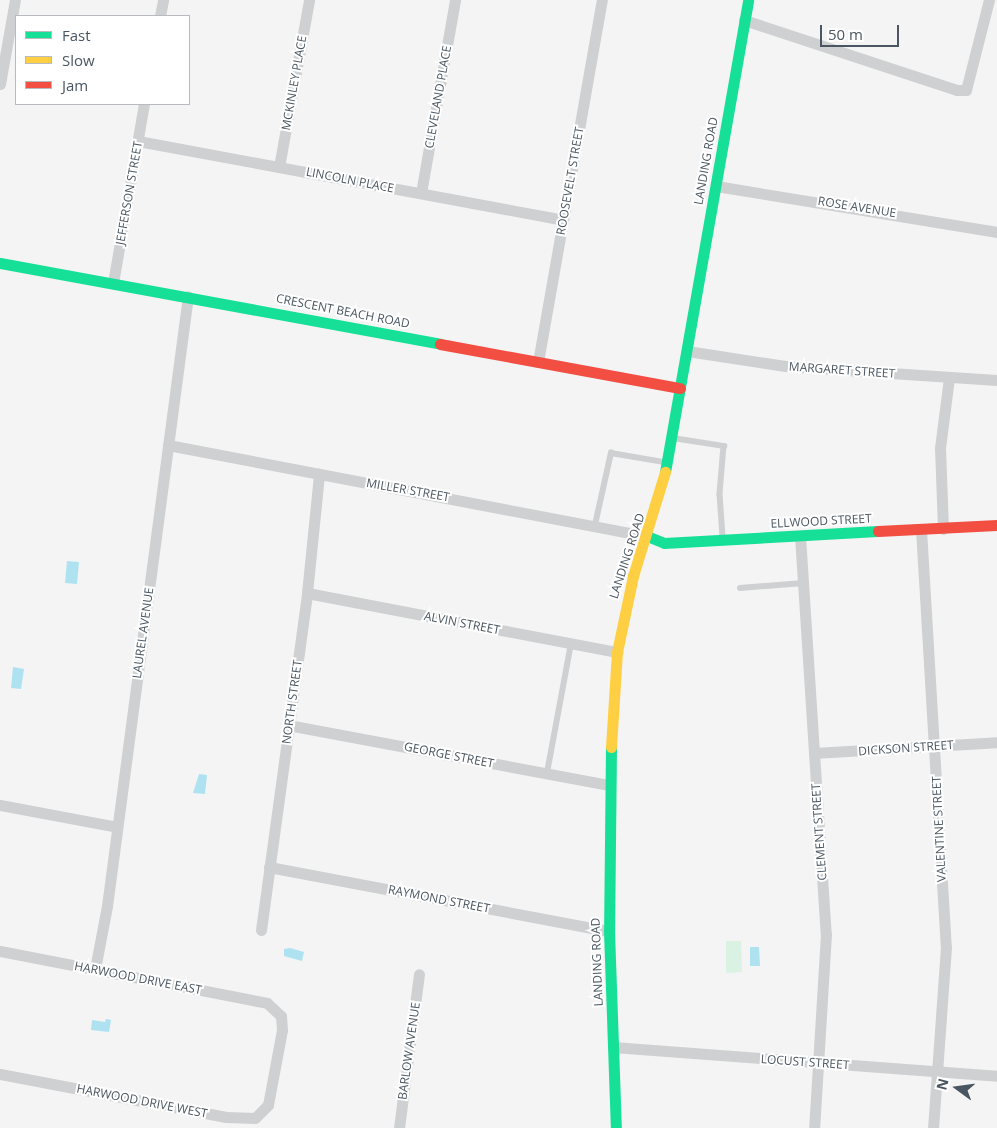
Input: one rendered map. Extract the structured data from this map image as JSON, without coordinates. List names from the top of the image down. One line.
{"streets":{"street":["MCKINLEY PLACE","CLEVELAND PLACE","LANDING ROAD","LINCOLN PLACE","ROOSEVELT STREET","JEFFERSON STREET","ROSE AVENUE","CRESCENT BEACH ROAD","MARGARET STREET","MILLER STREET","ELLWOOD STREET","ALVIN STREET","LAUREL AVENUE","NORTH STREET","DICKSON STREET","GEORGE STREET","VALENTINE STREET","CLEMENT STREET","RAYMOND STREET","HARWOOD DRIVE EAST","BARLOW AVENUE","LOCUST STREET","HARWOOD DRIVE WEST"]},"crossings":[["MCKINLEY PLACE","LINCOLN PLACE"],["CLEVELAND PLACE","LINCOLN PLACE"],["LANDING ROAD","ROSE AVENUE"],["LANDING ROAD","CRESCENT BEACH ROAD"],["LANDING ROAD","MARGARET STREET"],["LANDING ROAD","MILLER STREET"],["LANDING ROAD","ELLWOOD STREET"],["LANDING ROAD","ALVIN STREET"],["LANDING ROAD","GEORGE STREET"],["LANDING ROAD","RAYMOND STREET"],["LANDING ROAD","LOCUST STREET"],["LINCOLN PLACE","ROOSEVELT STREET"],["LINCOLN PLACE","JEFFERSON STREET"],["ROOSEVELT STREET","CRESCENT BEACH ROAD"],["JEFFERSON STREET","CRESCENT BEACH ROAD"],["CRESCENT BEACH ROAD","LAUREL AVENUE"],["MILLER STREET","ELLWOOD STREET"],["MILLER STREET","LAUREL AVENUE"],["MILLER STREET","NORTH STREET"],["ELLWOOD STREET","VALENTINE STREET"],["ELLWOOD STREET","CLEMENT STREET"],["ALVIN STREET","NORTH STREET"],["LAUREL AVENUE","HARWOOD DRIVE EAST"],["NORTH STREET","GEORGE STREET"],["NORTH STREET","RAYMOND STREET"],["DICKSON STREET","VALENTINE STREET"],["DICKSON STREET","CLEMENT STREET"],["VALENTINE STREET","LOCUST STREET"],["CLEMENT STREET","LOCUST STREET"],["HARWOOD DRIVE EAST","HARWOOD DRIVE WEST"]],"legend":["Fast","Slow","Jam"],"scale_bar":"50 m","north":"left"}
